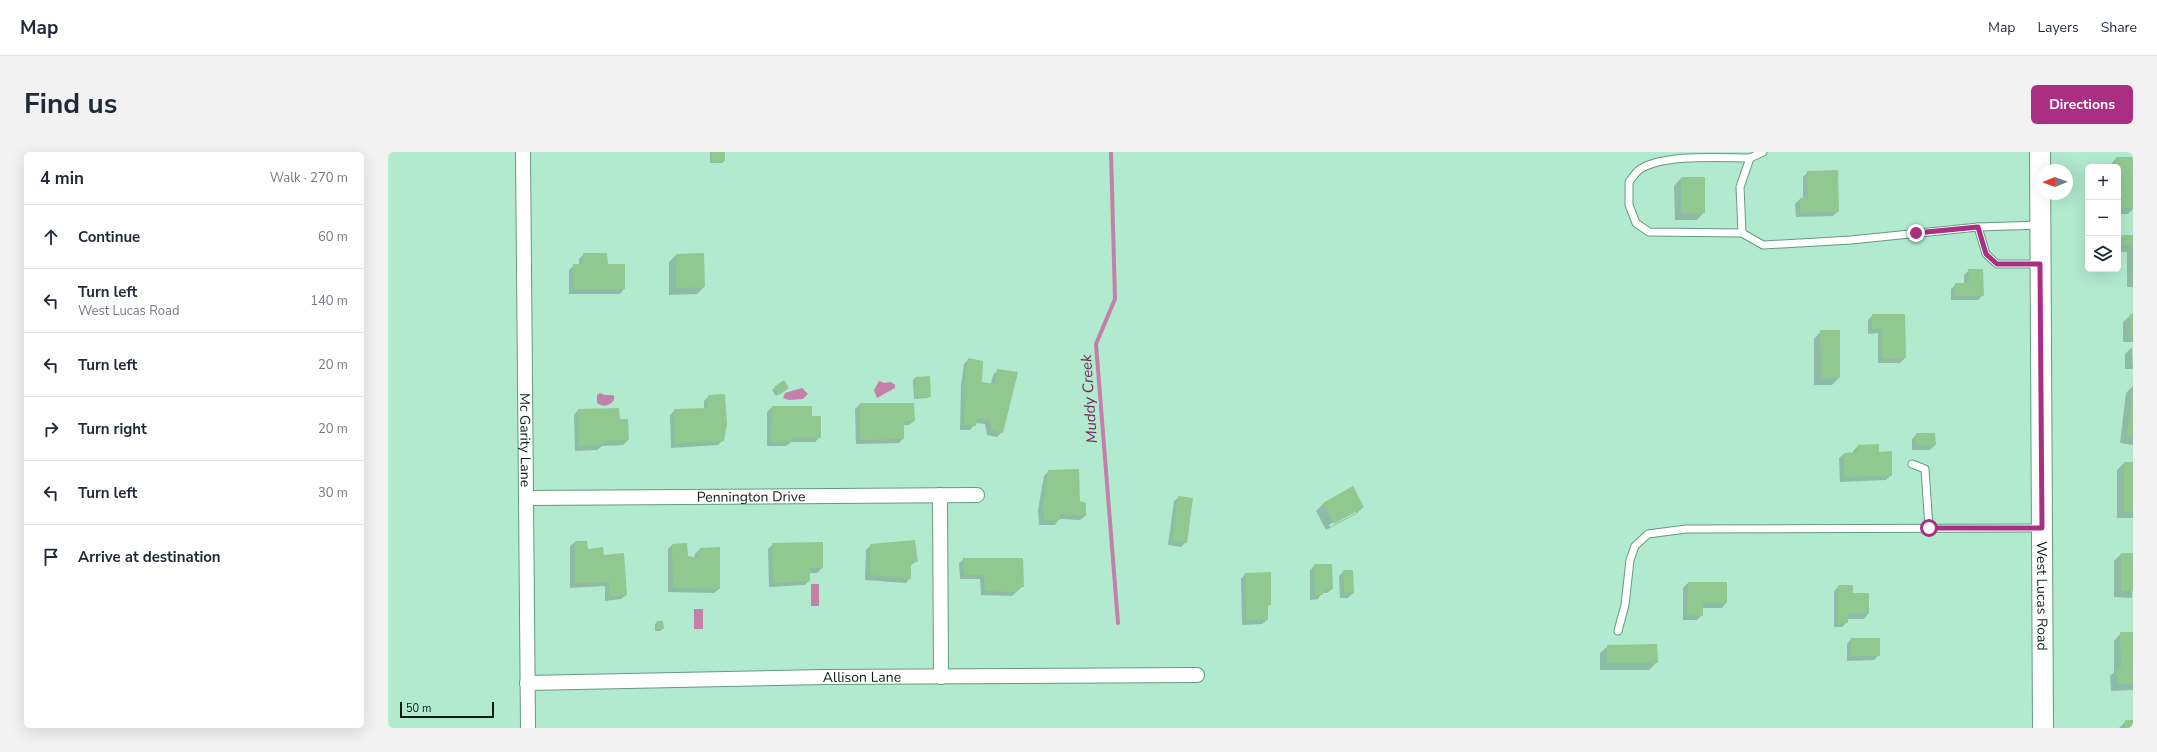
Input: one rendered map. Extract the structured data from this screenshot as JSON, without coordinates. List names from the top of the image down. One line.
{"streets":{"main road":["West Lucas Road"],"street":["Mc Garity Lane","Pennington Drive","Allison Lane"]},"crossings":[["Mc Garity Lane","Pennington Drive"],["Mc Garity Lane","Allison Lane"]],"water":["Muddy Creek"],"scale_bar":"50 m","north":"left","page":{"header":"Map","nav":["Map","Layers","Share"],"title":"Find us","buttons":"Directions","heading":["4 min","Walk · 270 m"],"map_buttons":["+","−"],"list":[["Continue","60 m"],["Turn left","West Lucas Road","140 m"],["Turn left","20 m"],["Turn right","20 m"],["Turn left","30 m"],"Arrive at destination"],"scale":"50 m"}}
